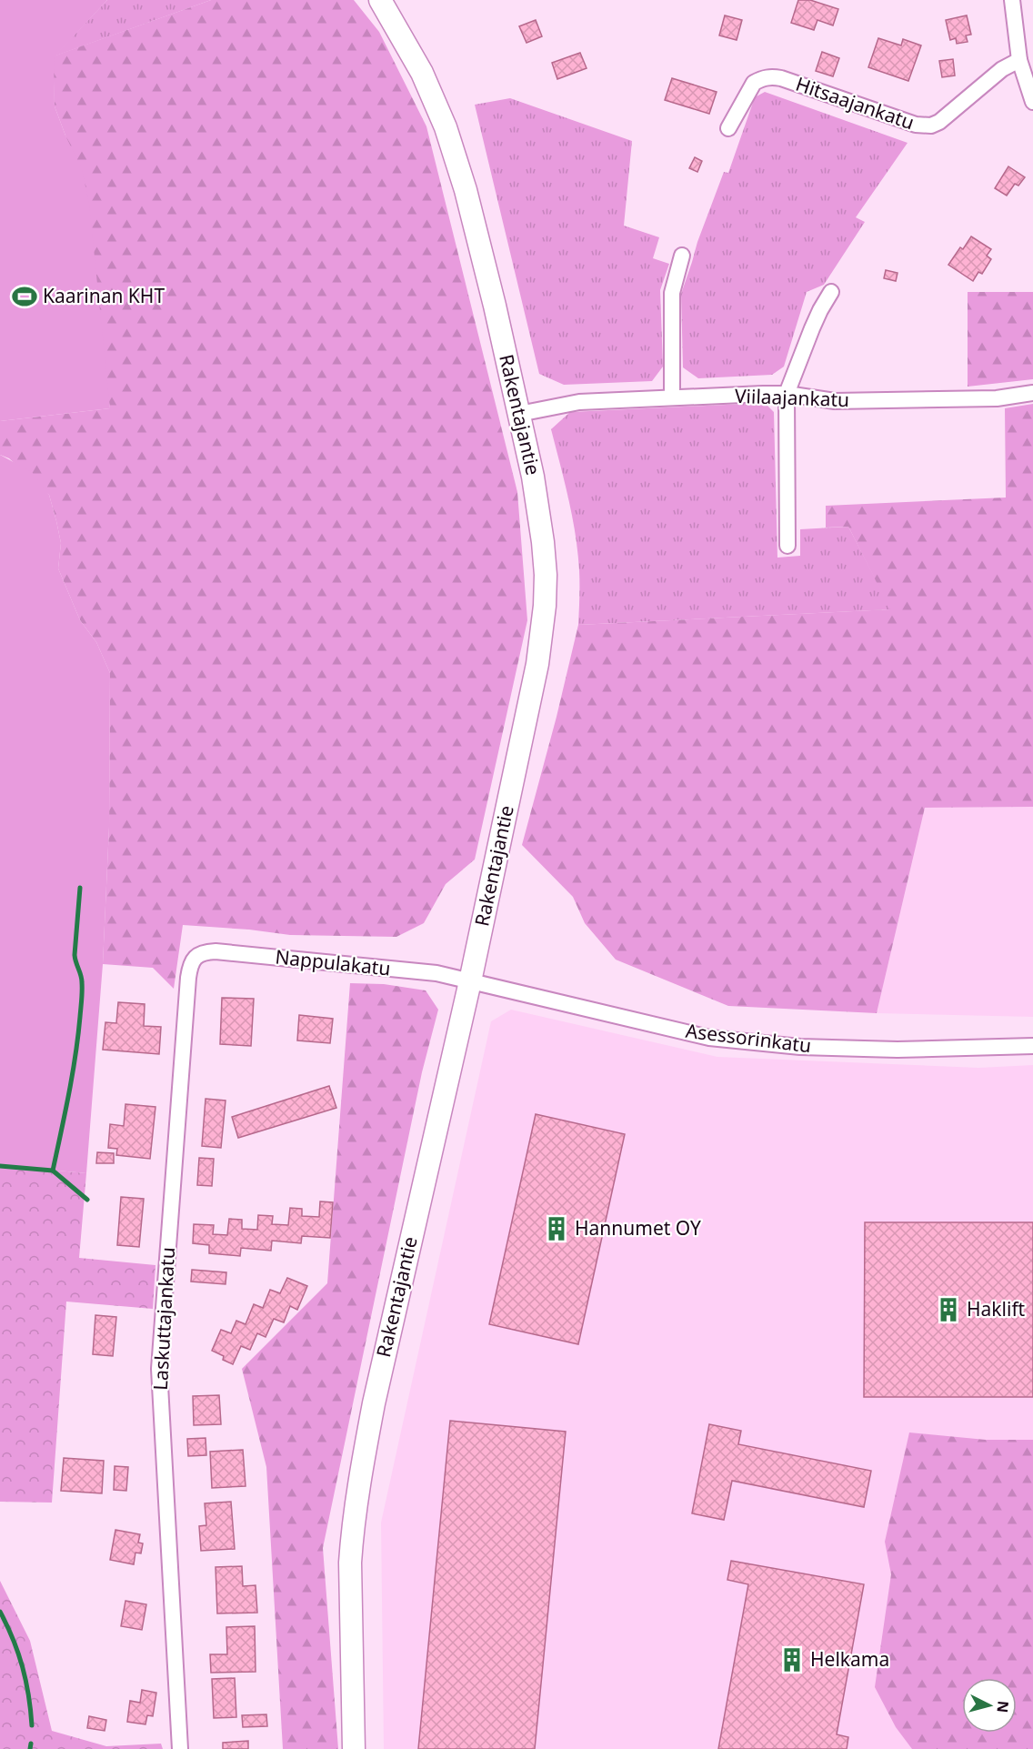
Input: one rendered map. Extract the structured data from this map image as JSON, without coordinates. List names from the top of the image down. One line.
{"streets":{"street":["Hitsaajankatu","Viilaajankatu","Rakentajantie","Nappulakatu","Asessorinkatu","Laskuttajankatu"]},"crossings":[["Viilaajankatu","Rakentajantie"],["Rakentajantie","Nappulakatu"],["Rakentajantie","Asessorinkatu"],["Nappulakatu","Asessorinkatu"],["Nappulakatu","Laskuttajankatu"]],"places":{"sports":["Kaarinan KHT"],"building":["Hannumet OY","Haklift","Helkama"]},"north":"right"}
